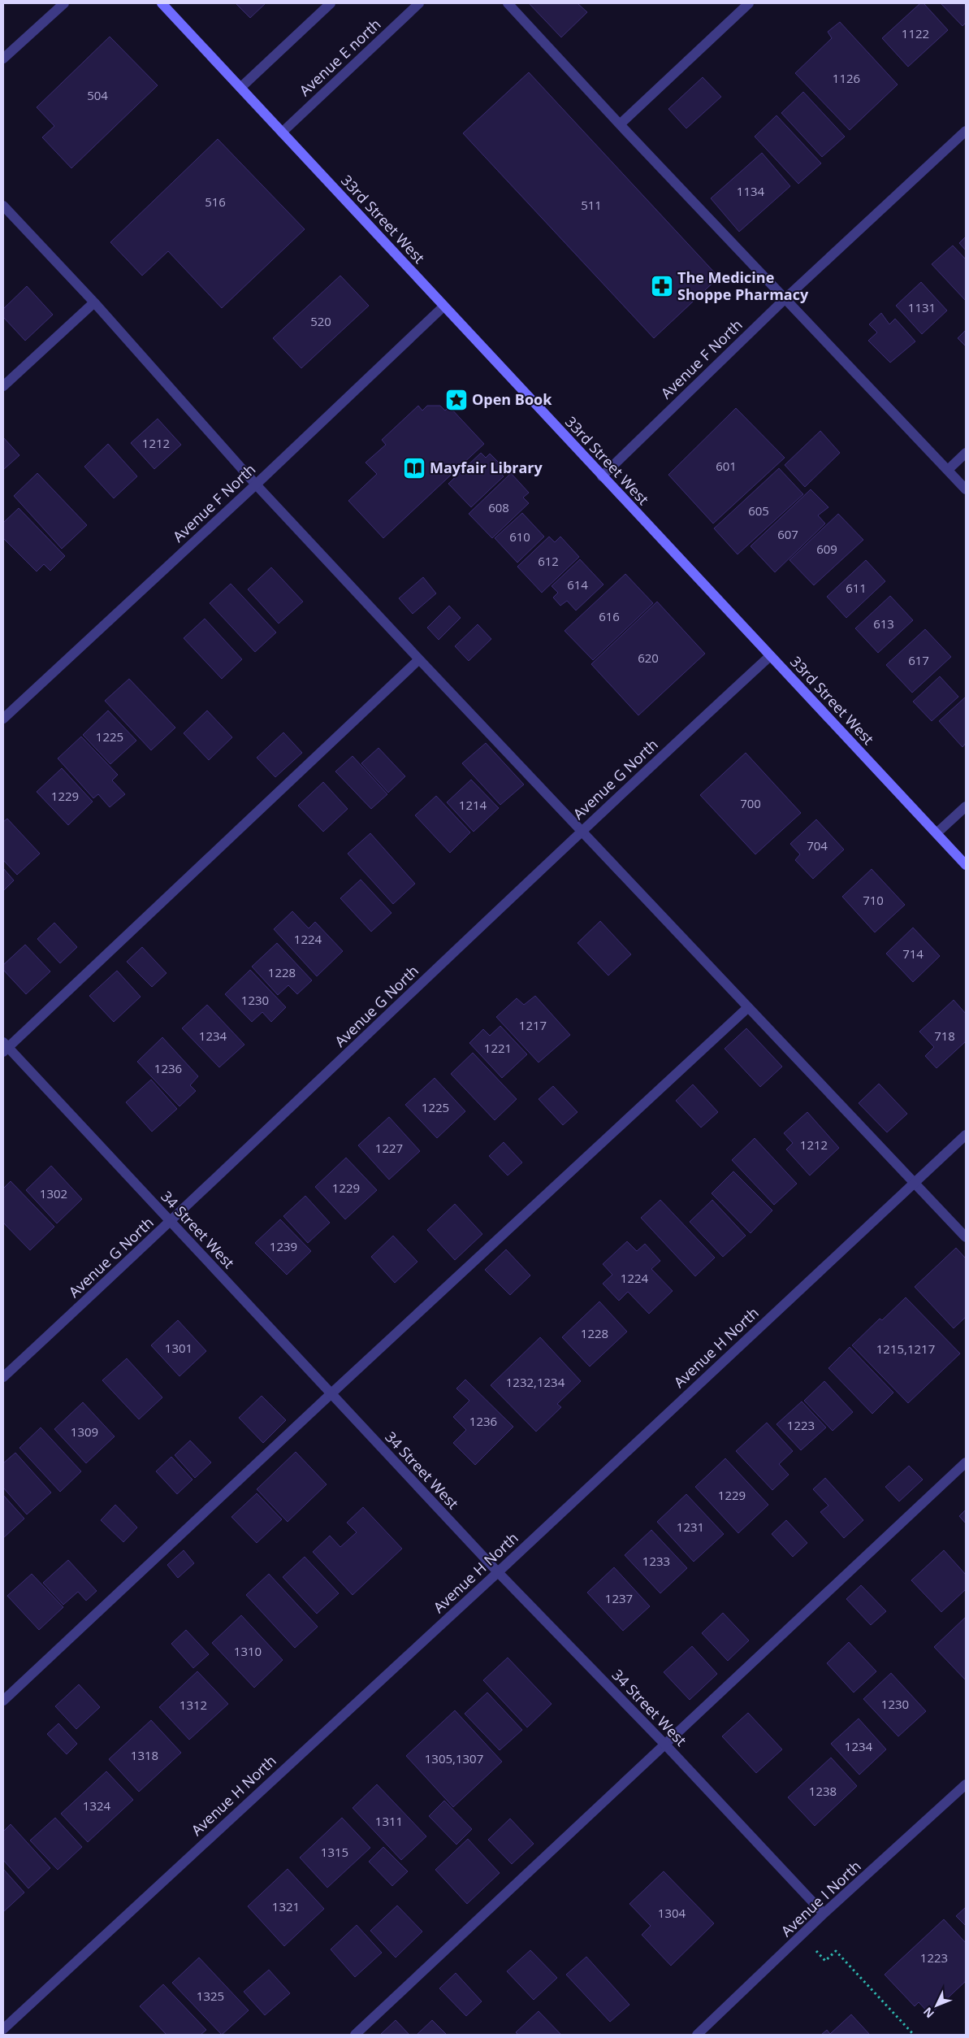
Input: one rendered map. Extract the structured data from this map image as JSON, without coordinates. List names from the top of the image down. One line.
{"streets":{"main road":["33rd Street West"],"street":["Avenue E north","Avenue F North","Avenue G North","34 Street West","Avenue H North","Avenue I North"]},"crossings":[["Avenue E north","33rd Street West"],["33rd Street West","Avenue F North"],["33rd Street West","Avenue G North"],["Avenue G North","34 Street West"],["34 Street West","Avenue H North"],["34 Street West","Avenue I North"]],"places":{"pharmacy":["The Medicine Shoppe Pharmacy"],"place":["Open Book"],"library":["Mayfair Library"]},"house_numbers":["1122","1126","504","1134","516","511","1131","520","1212","601","608","605","607","610","609","612","614","611","616","613","620","617","1225","1229","700","1214","704","710","1224","714","1228","1230","1217","1234","718","1221","1236","1225","1212","1227","1229","1302","1239","1224","1228","1301","1215,1217","1232,1234","1236","1223","1309","1229","1231","1233","1237","1310","1230","1312","1234","1318","1305,1307","1238","1324","1311","1315","1321","1304","1223","1325"],"north":"bottom left"}
